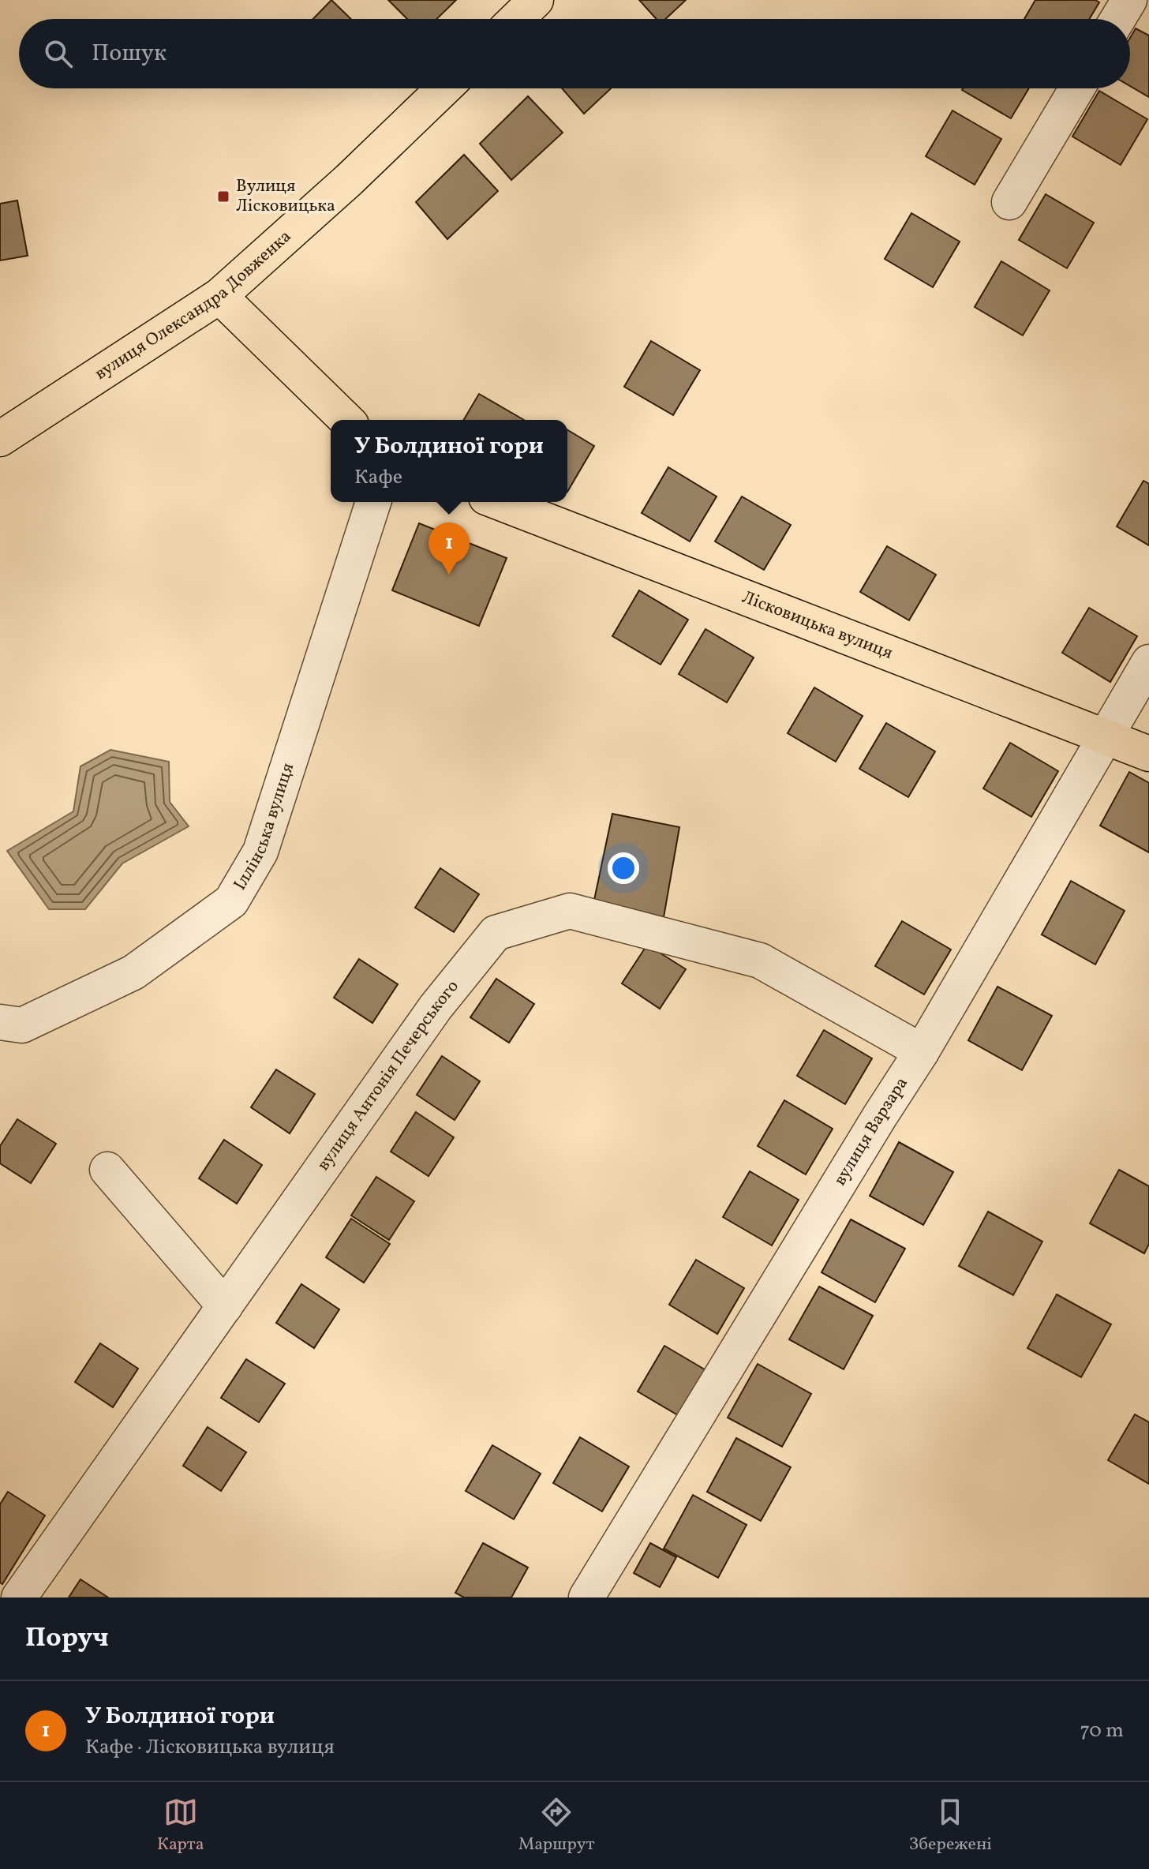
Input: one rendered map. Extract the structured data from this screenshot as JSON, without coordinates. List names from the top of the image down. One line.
{"streets":{"main road":["вулиця Олександра Довженка","Лісковицька вулиця"],"street":["Іллінська вулиця","вулиця Антонія Печерського","вулиця Варзара"]},"crossings":[["Лісковицька вулиця","вулиця Варзара"],["вулиця Антонія Печерського","вулиця Варзара"]],"places":{"transit":["Вулиця Лісковицька"]},"page":{"search":"Пошук","popup":["У Болдиної гори","Кафе"],"pins":"1","heading":"Поруч","list":[{"mark":"1","name":"У Болдиної гори","note":"Кафе · Лісковицька вулиця","value":"70 m"}],"nav":["Карта","Маршрут","Збережені"]}}
